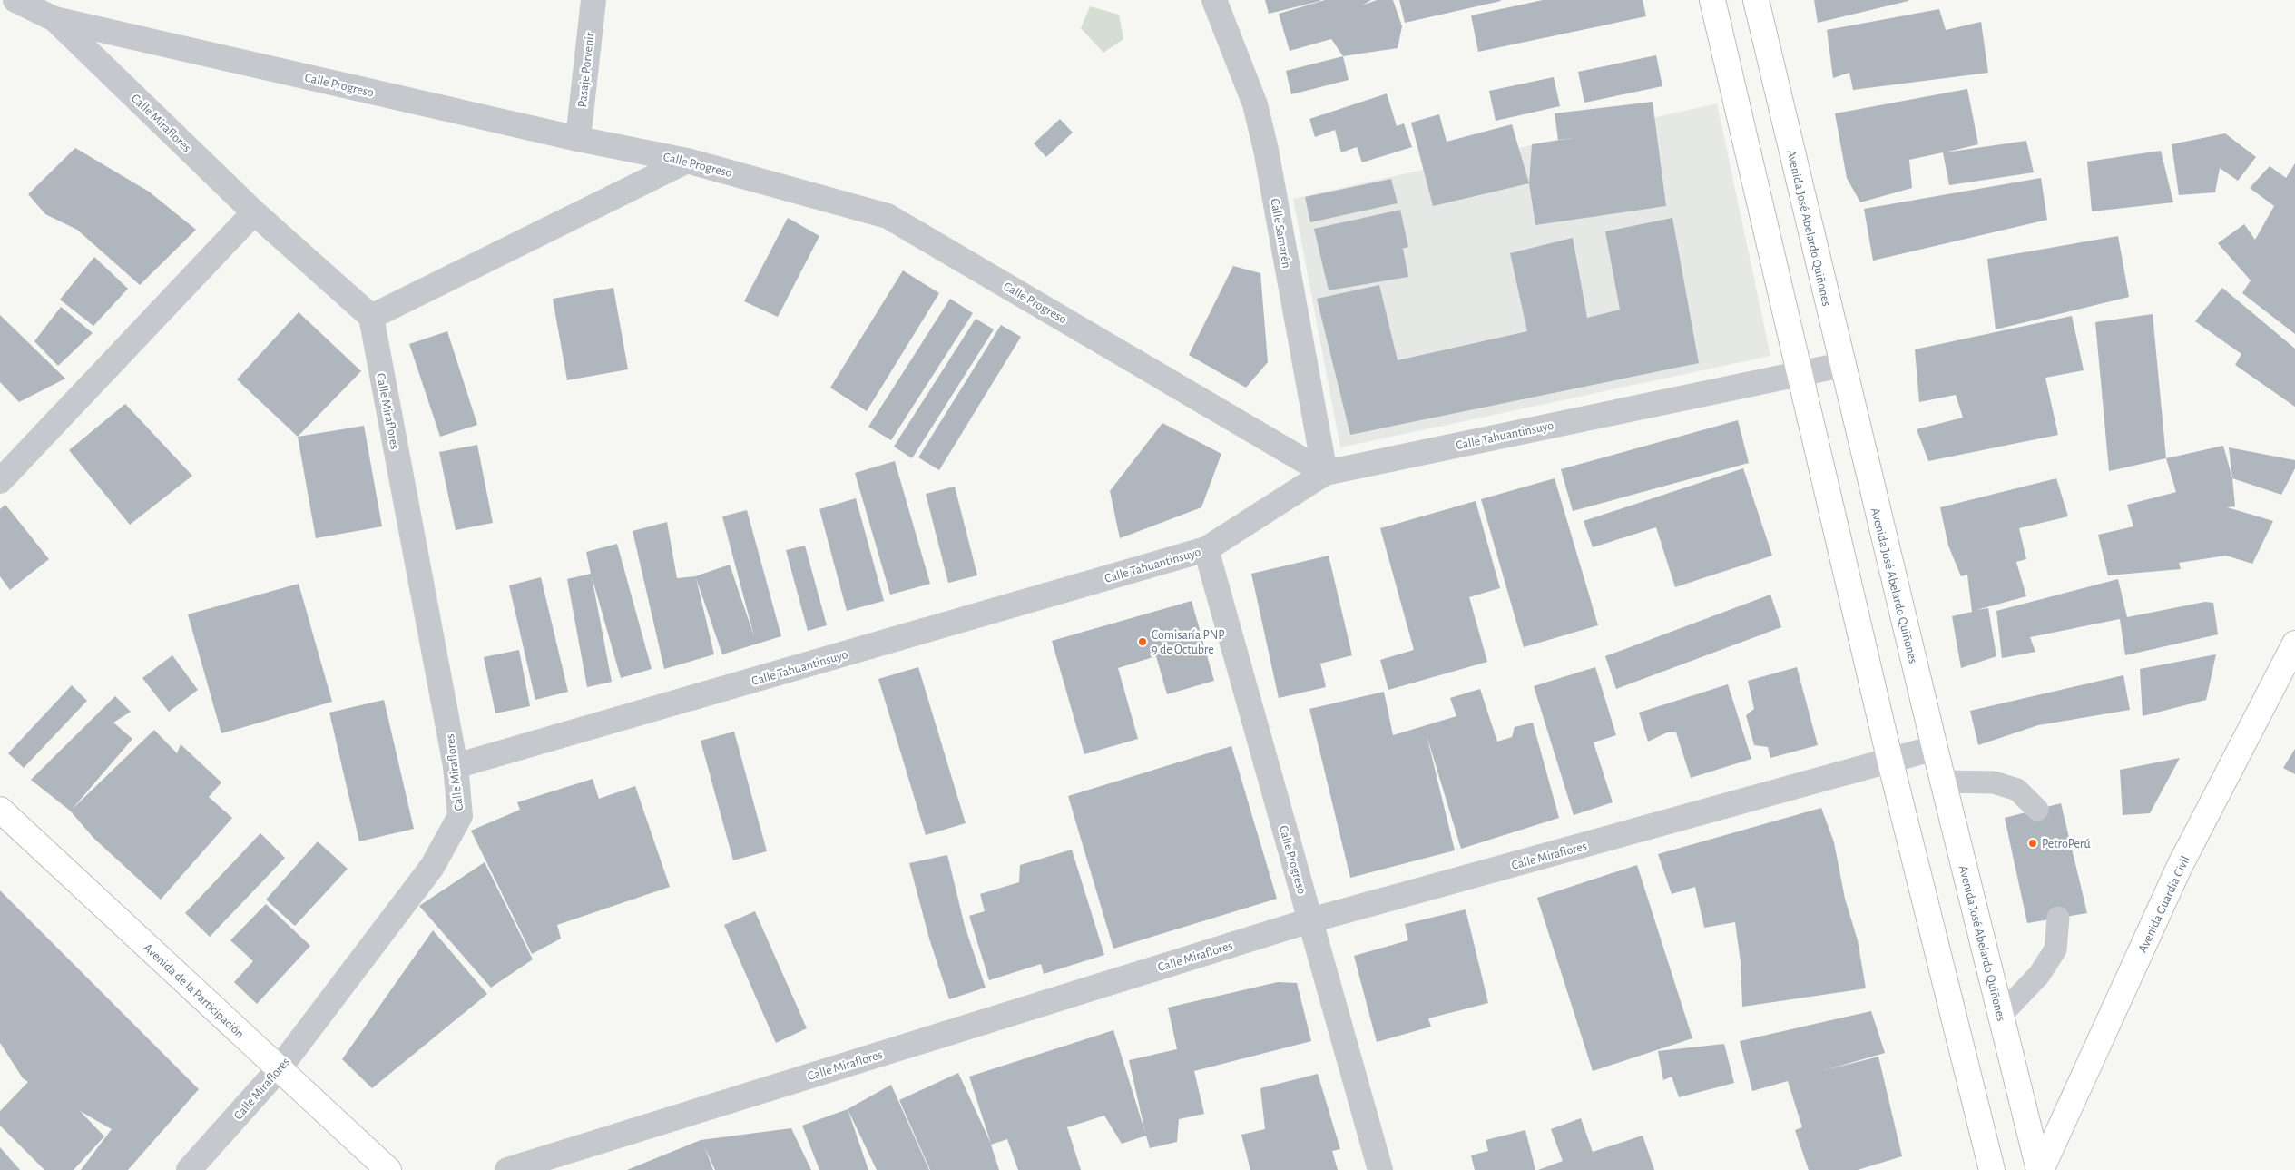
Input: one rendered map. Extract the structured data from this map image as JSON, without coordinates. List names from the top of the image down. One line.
{"streets":{"main road":["Avenida José Abelardo Quiñones","Avenida Guardia Civil","Avenida de la Participación"],"street":["Pasaje Porvenir","Calle Progreso","Calle Miraflores","Calle Samarén","Calle Tahuantinsuyo"]},"crossings":[["Pasaje Porvenir","Calle Progreso"],["Calle Progreso","Calle Miraflores"],["Calle Progreso","Calle Samarén"],["Calle Progreso","Calle Tahuantinsuyo"],["Calle Miraflores","Avenida José Abelardo Quiñones"],["Calle Miraflores","Calle Tahuantinsuyo"],["Calle Miraflores","Avenida de la Participación"],["Avenida José Abelardo Quiñones","Calle Tahuantinsuyo"],["Avenida José Abelardo Quiñones","Avenida Guardia Civil"],["Calle Samarén","Calle Tahuantinsuyo"]],"places":["Comisaría PNP 9 de Octubre","PetroPerú"]}
